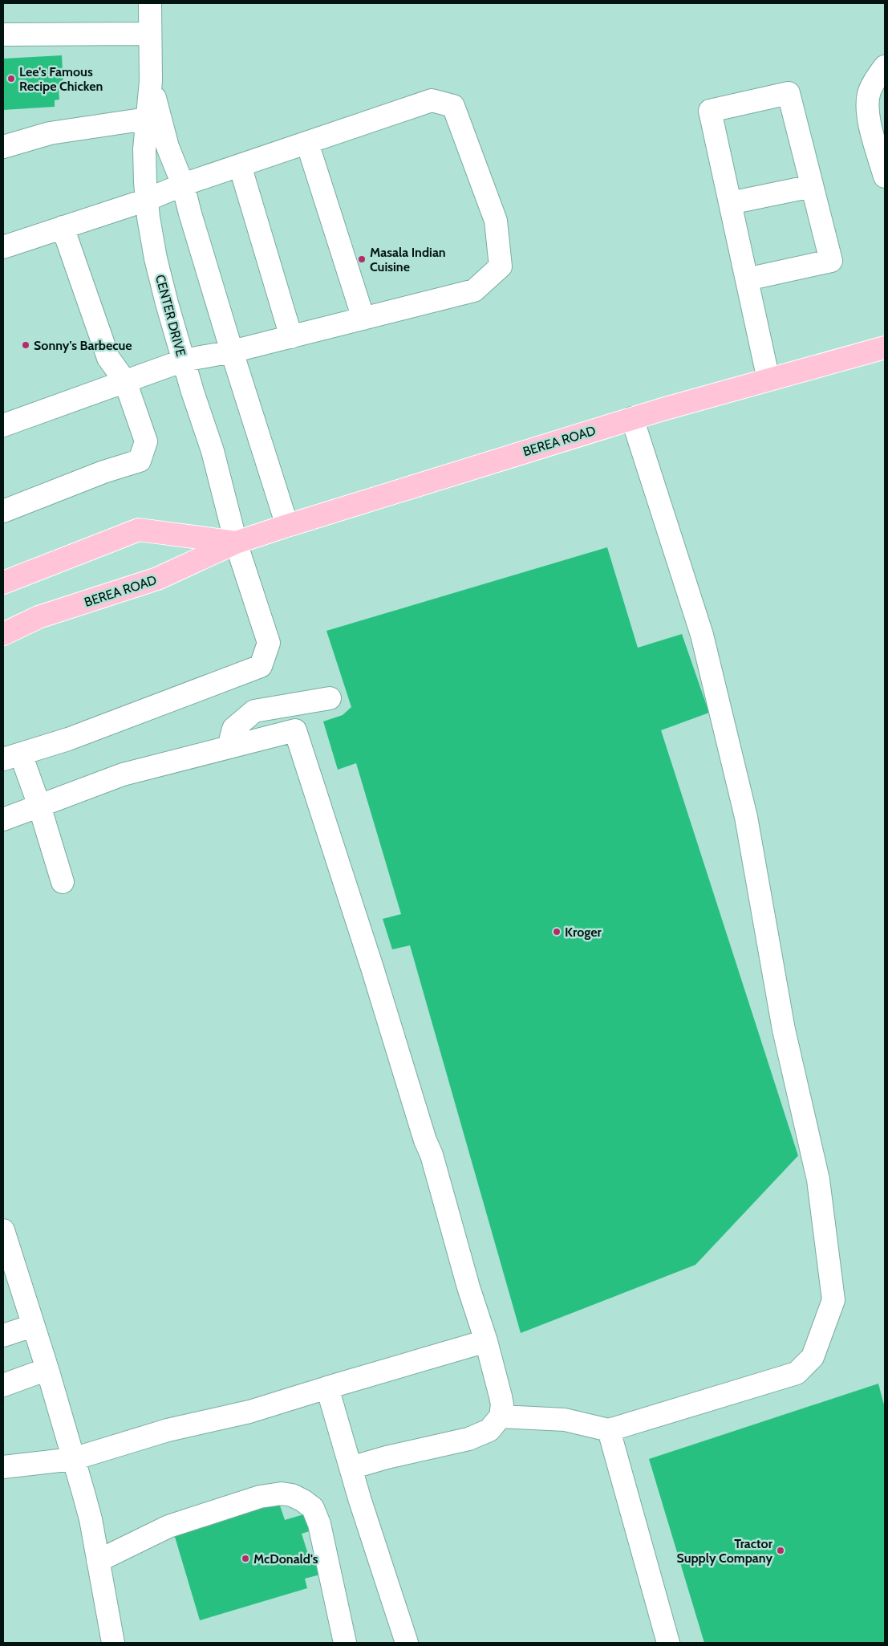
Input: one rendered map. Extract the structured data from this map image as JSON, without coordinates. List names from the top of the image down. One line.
{"streets":{"main road":["BEREA ROAD"],"street":["CENTER DRIVE"]},"crossings":[["CENTER DRIVE","BEREA ROAD"]],"places":["Lee's Famous Recipe Chicken","Masala Indian Cuisine","Sonny's Barbecue","Kroger","Tractor Supply Company","McDonald's"]}
